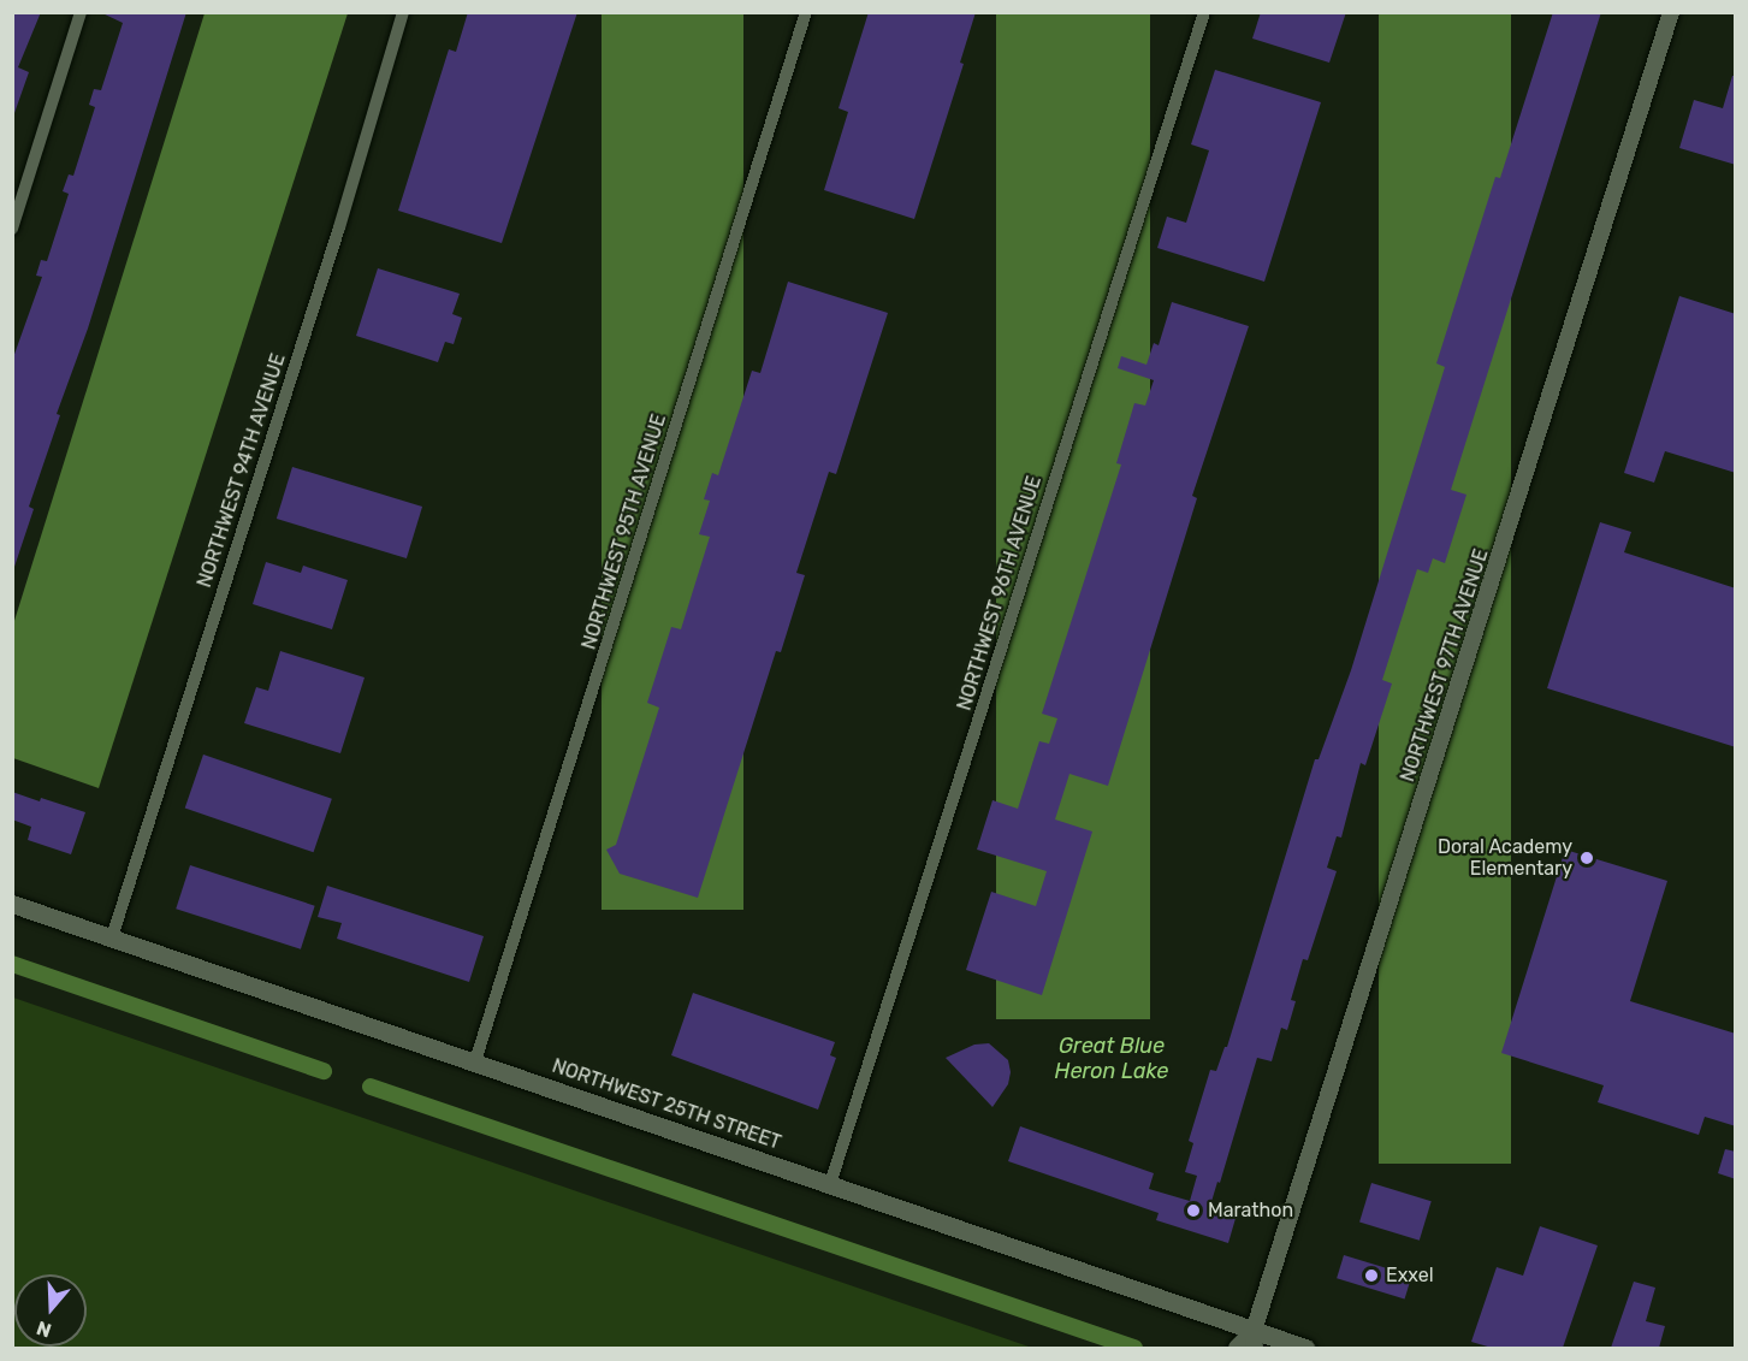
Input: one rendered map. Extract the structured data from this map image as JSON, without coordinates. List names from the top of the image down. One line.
{"streets":{"main road":["NORTHWEST 25TH STREET"],"street":["NORTHWEST 94TH AVENUE","NORTHWEST 95TH AVENUE","NORTHWEST 96TH AVENUE","NORTHWEST 97TH AVENUE"]},"crossings":[["NORTHWEST 94TH AVENUE","NORTHWEST 25TH STREET"],["NORTHWEST 95TH AVENUE","NORTHWEST 25TH STREET"],["NORTHWEST 96TH AVENUE","NORTHWEST 25TH STREET"],["NORTHWEST 97TH AVENUE","NORTHWEST 25TH STREET"]],"water":["Great Blue Heron Lake"],"places":["Doral Academy Elementary","Marathon","Exxel"],"north":"bottom"}
